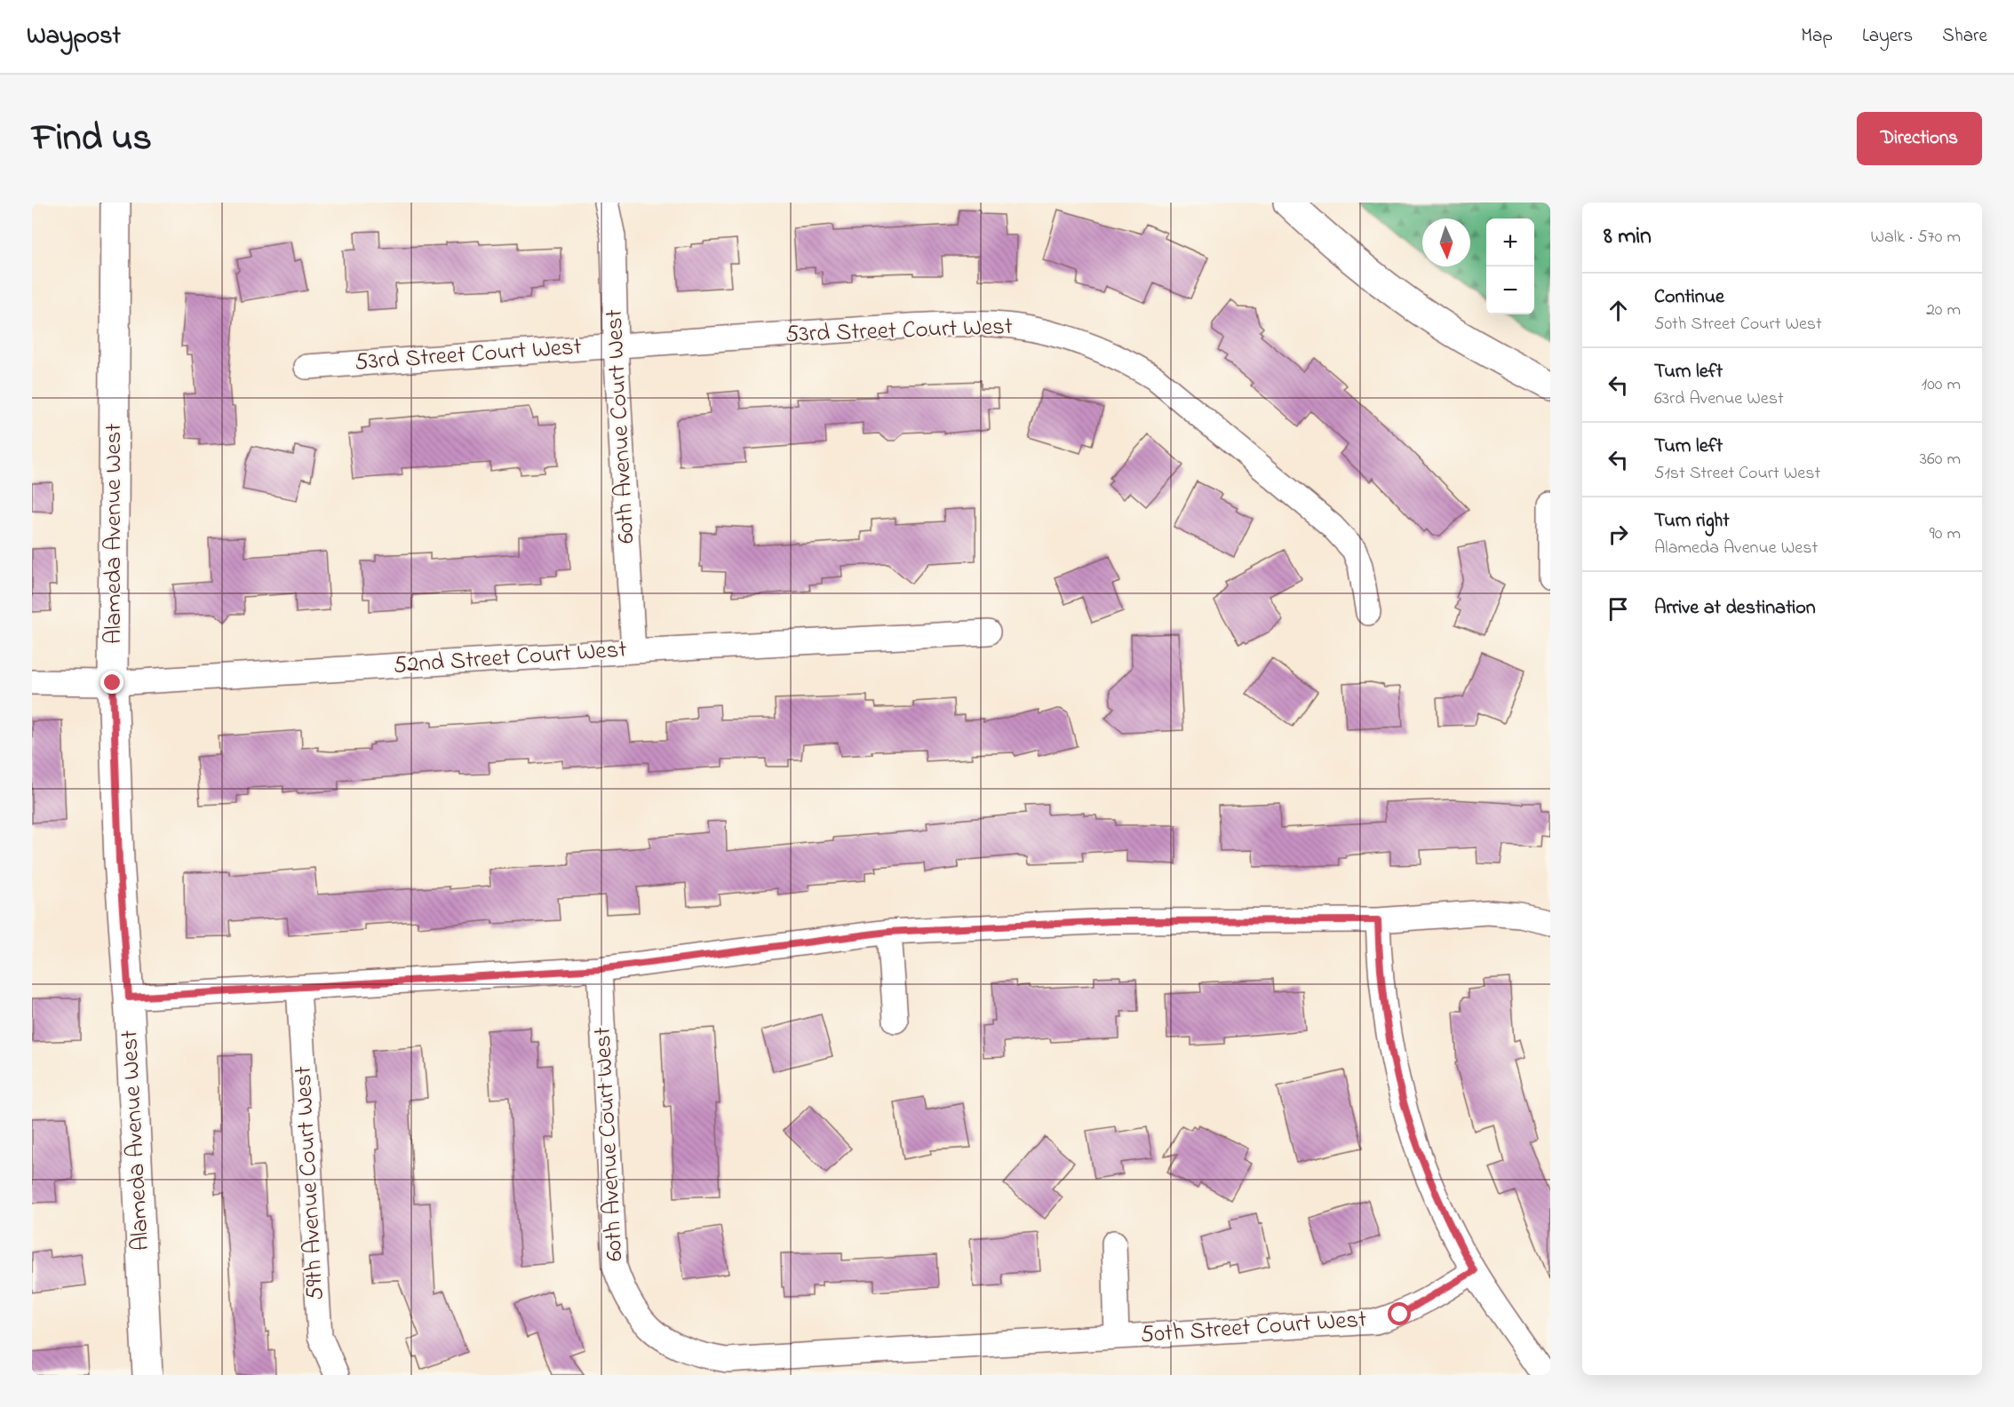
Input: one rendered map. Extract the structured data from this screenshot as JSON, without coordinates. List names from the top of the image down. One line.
{"streets":{"street":["53rd Street Court West","60th Avenue Court West","Alameda Avenue West","52nd Street Court West","59th Avenue Court West","50th Street Court West"]},"crossings":[["53rd Street Court West","60th Avenue Court West"],["60th Avenue Court West","52nd Street Court West"],["60th Avenue Court West","50th Street Court West"],["Alameda Avenue West","52nd Street Court West"]],"north":"bottom","page":{"header":"Waypost","nav":["Map","Layers","Share"],"title":"Find us","buttons":"Directions","heading":["8 min","Walk · 570 m"],"map_buttons":["+","−"],"list":[["Continue","50th Street Court West","20 m"],["Turn left","63rd Avenue West","100 m"],["Turn left","51st Street Court West","360 m"],["Turn right","Alameda Avenue West","90 m"],"Arrive at destination"]}}
